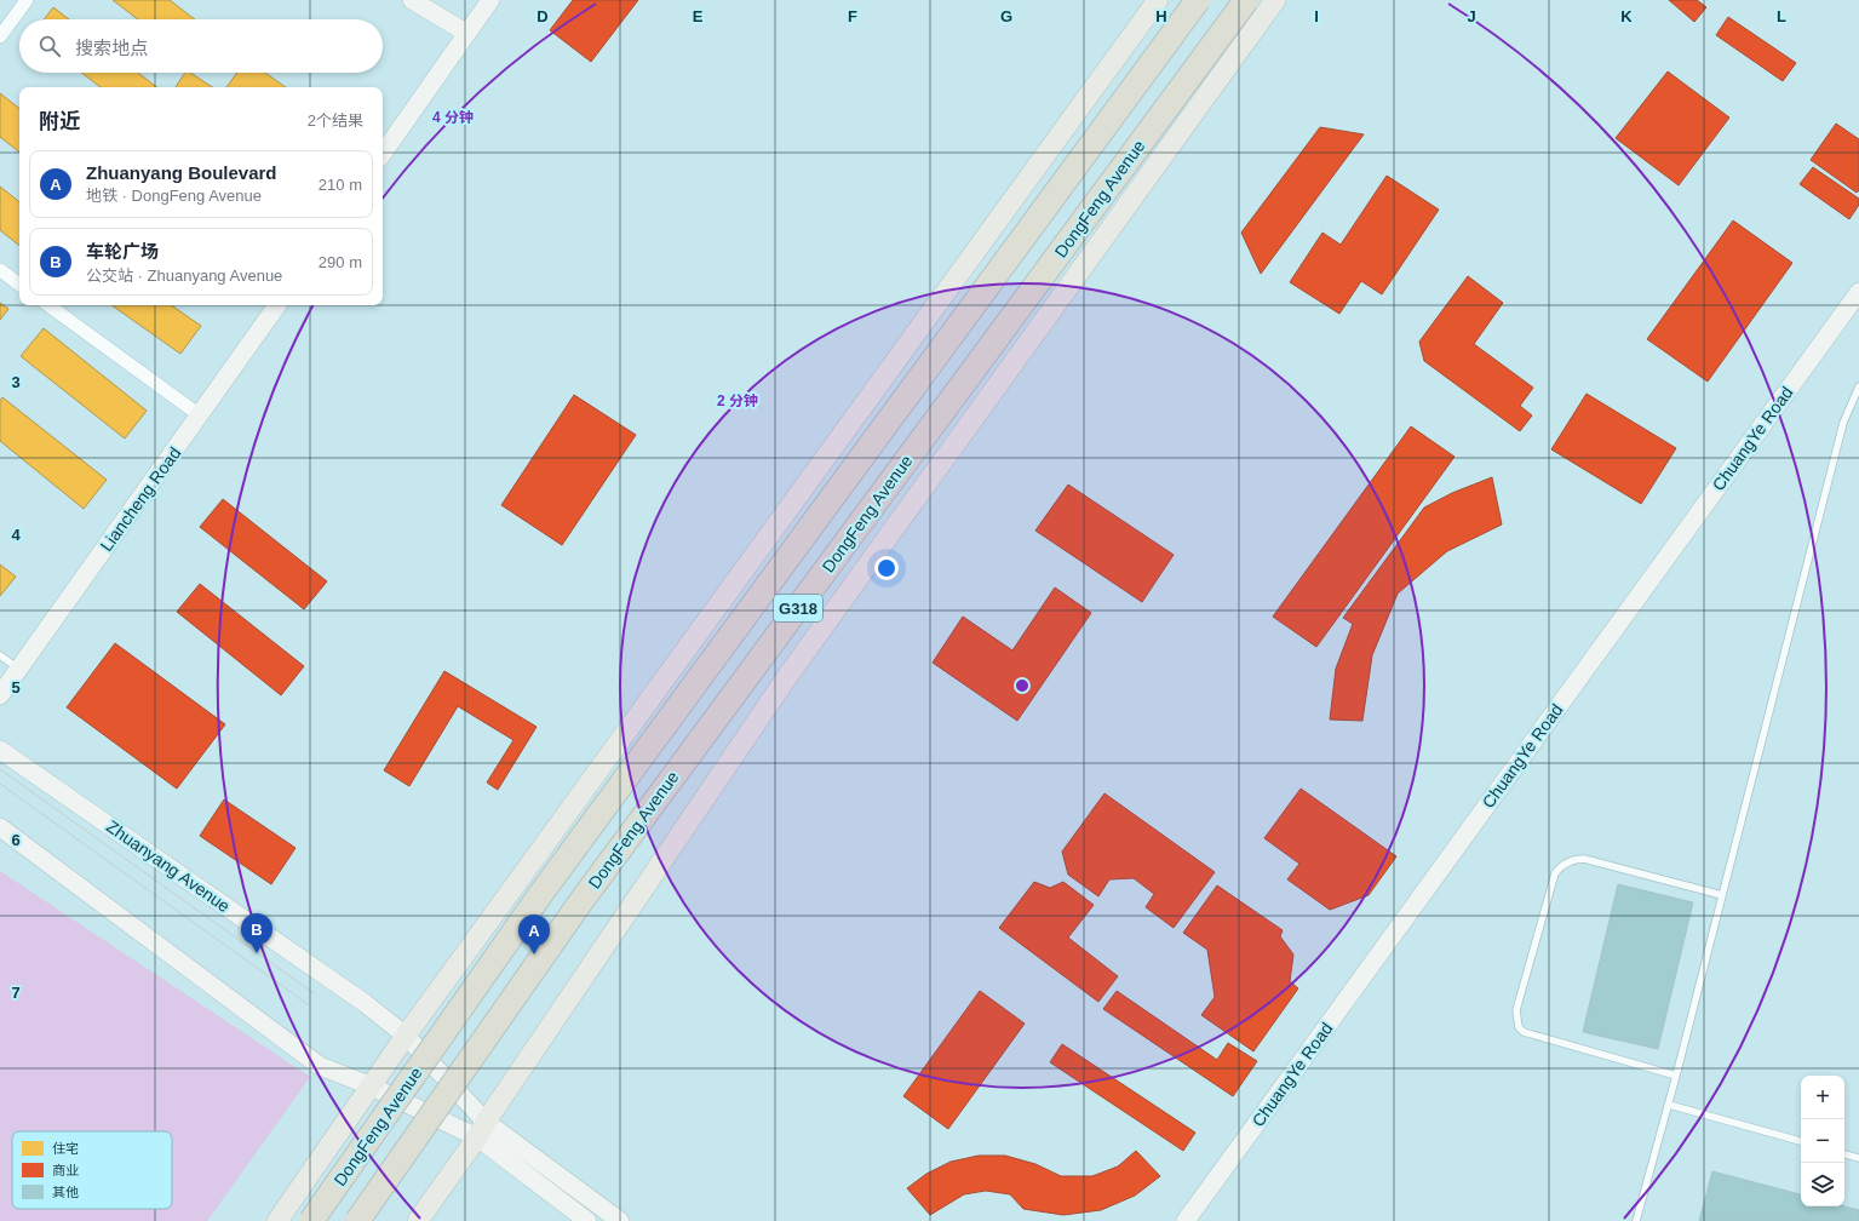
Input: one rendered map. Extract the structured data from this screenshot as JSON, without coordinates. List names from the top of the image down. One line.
{"streets":{"highway":["DongFeng Avenue","G318"],"main road":["ChuangYe Road","Liancheng Road","Zhuanyang Avenue"]},"legend":["住宅","商业","其他"],"page":{"search":"搜索地点","heading":["附近","2个结果"],"list":[{"mark":"A","name":"Zhuanyang Boulevard","note":"地铁 · DongFeng Avenue","value":"210 m"},{"mark":"B","name":"车轮广场","note":"公交站 · Zhuanyang Avenue","value":"290 m"}],"pins":["B","A"],"map_buttons":["+","−"]},"grid":{"columns":["D","E","F","G","H","I","J","K","L"],"rows":["3","4","5","6","7"]},"rings":["4 分钟","2 分钟"]}
